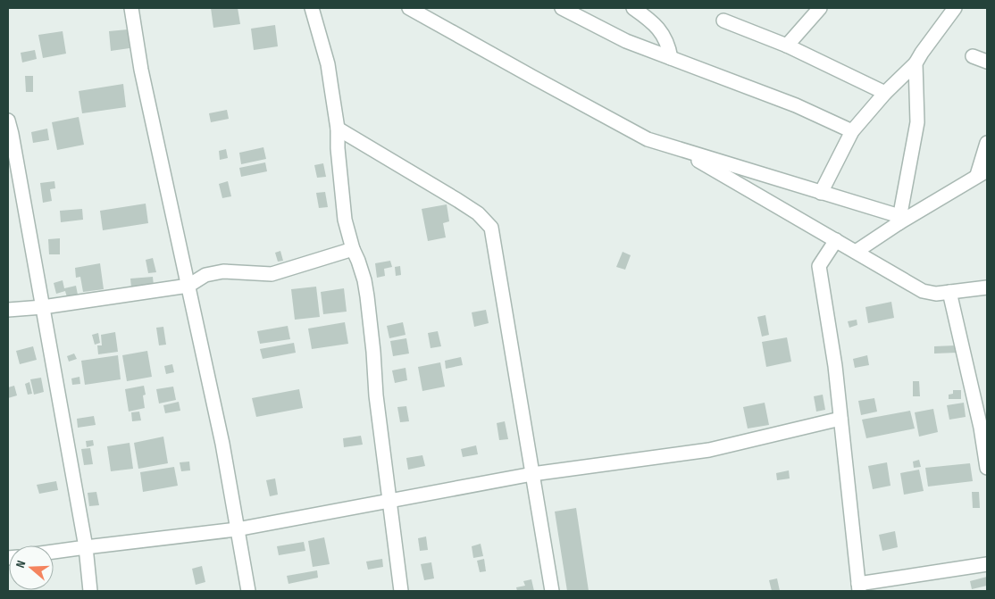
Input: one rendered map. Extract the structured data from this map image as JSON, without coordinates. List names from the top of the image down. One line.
{"north":"left"}
